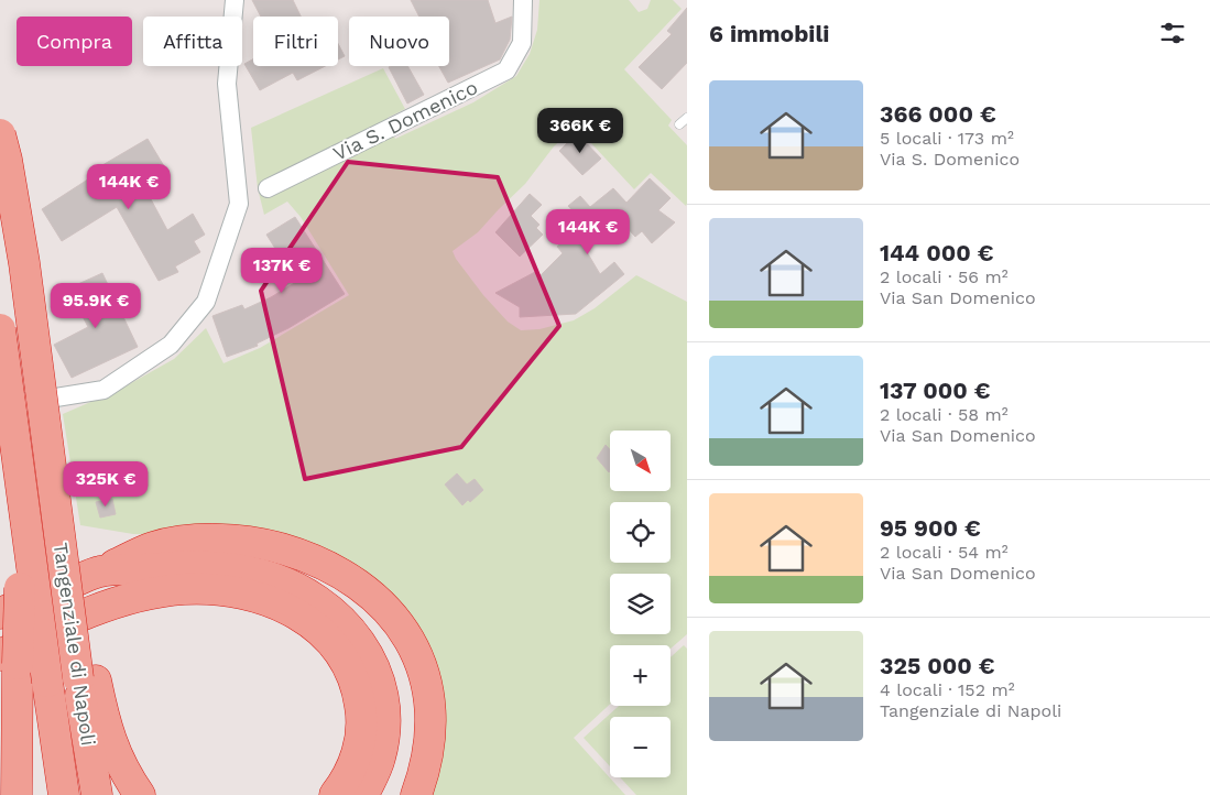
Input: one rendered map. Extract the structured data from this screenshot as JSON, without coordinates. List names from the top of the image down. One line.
{"streets":{"highway":["Tangenziale di Napoli"],"street":["Via S. Domenico"]},"north":"bottom right","page":{"heading":"6 immobili","chip":["Compra","Affitta","Filtri","Nuovo"],"list":[{"name":"366 000 €","note":"5 locali · 173 m² · Via S. Domenico"},{"name":"144 000 €","note":"2 locali · 56 m² · Via San Domenico"},{"name":"137 000 €","note":"2 locali · 58 m² · Via San Domenico"},{"name":"95 900 €","note":"2 locali · 54 m² · Via San Domenico"},{"name":"325 000 €","note":"4 locali · 152 m² · Tangenziale di Napoli"}],"price":["366K €","144K €","144K €","137K €","95.9K €","325K €"],"map_buttons":["+","−"]}}
